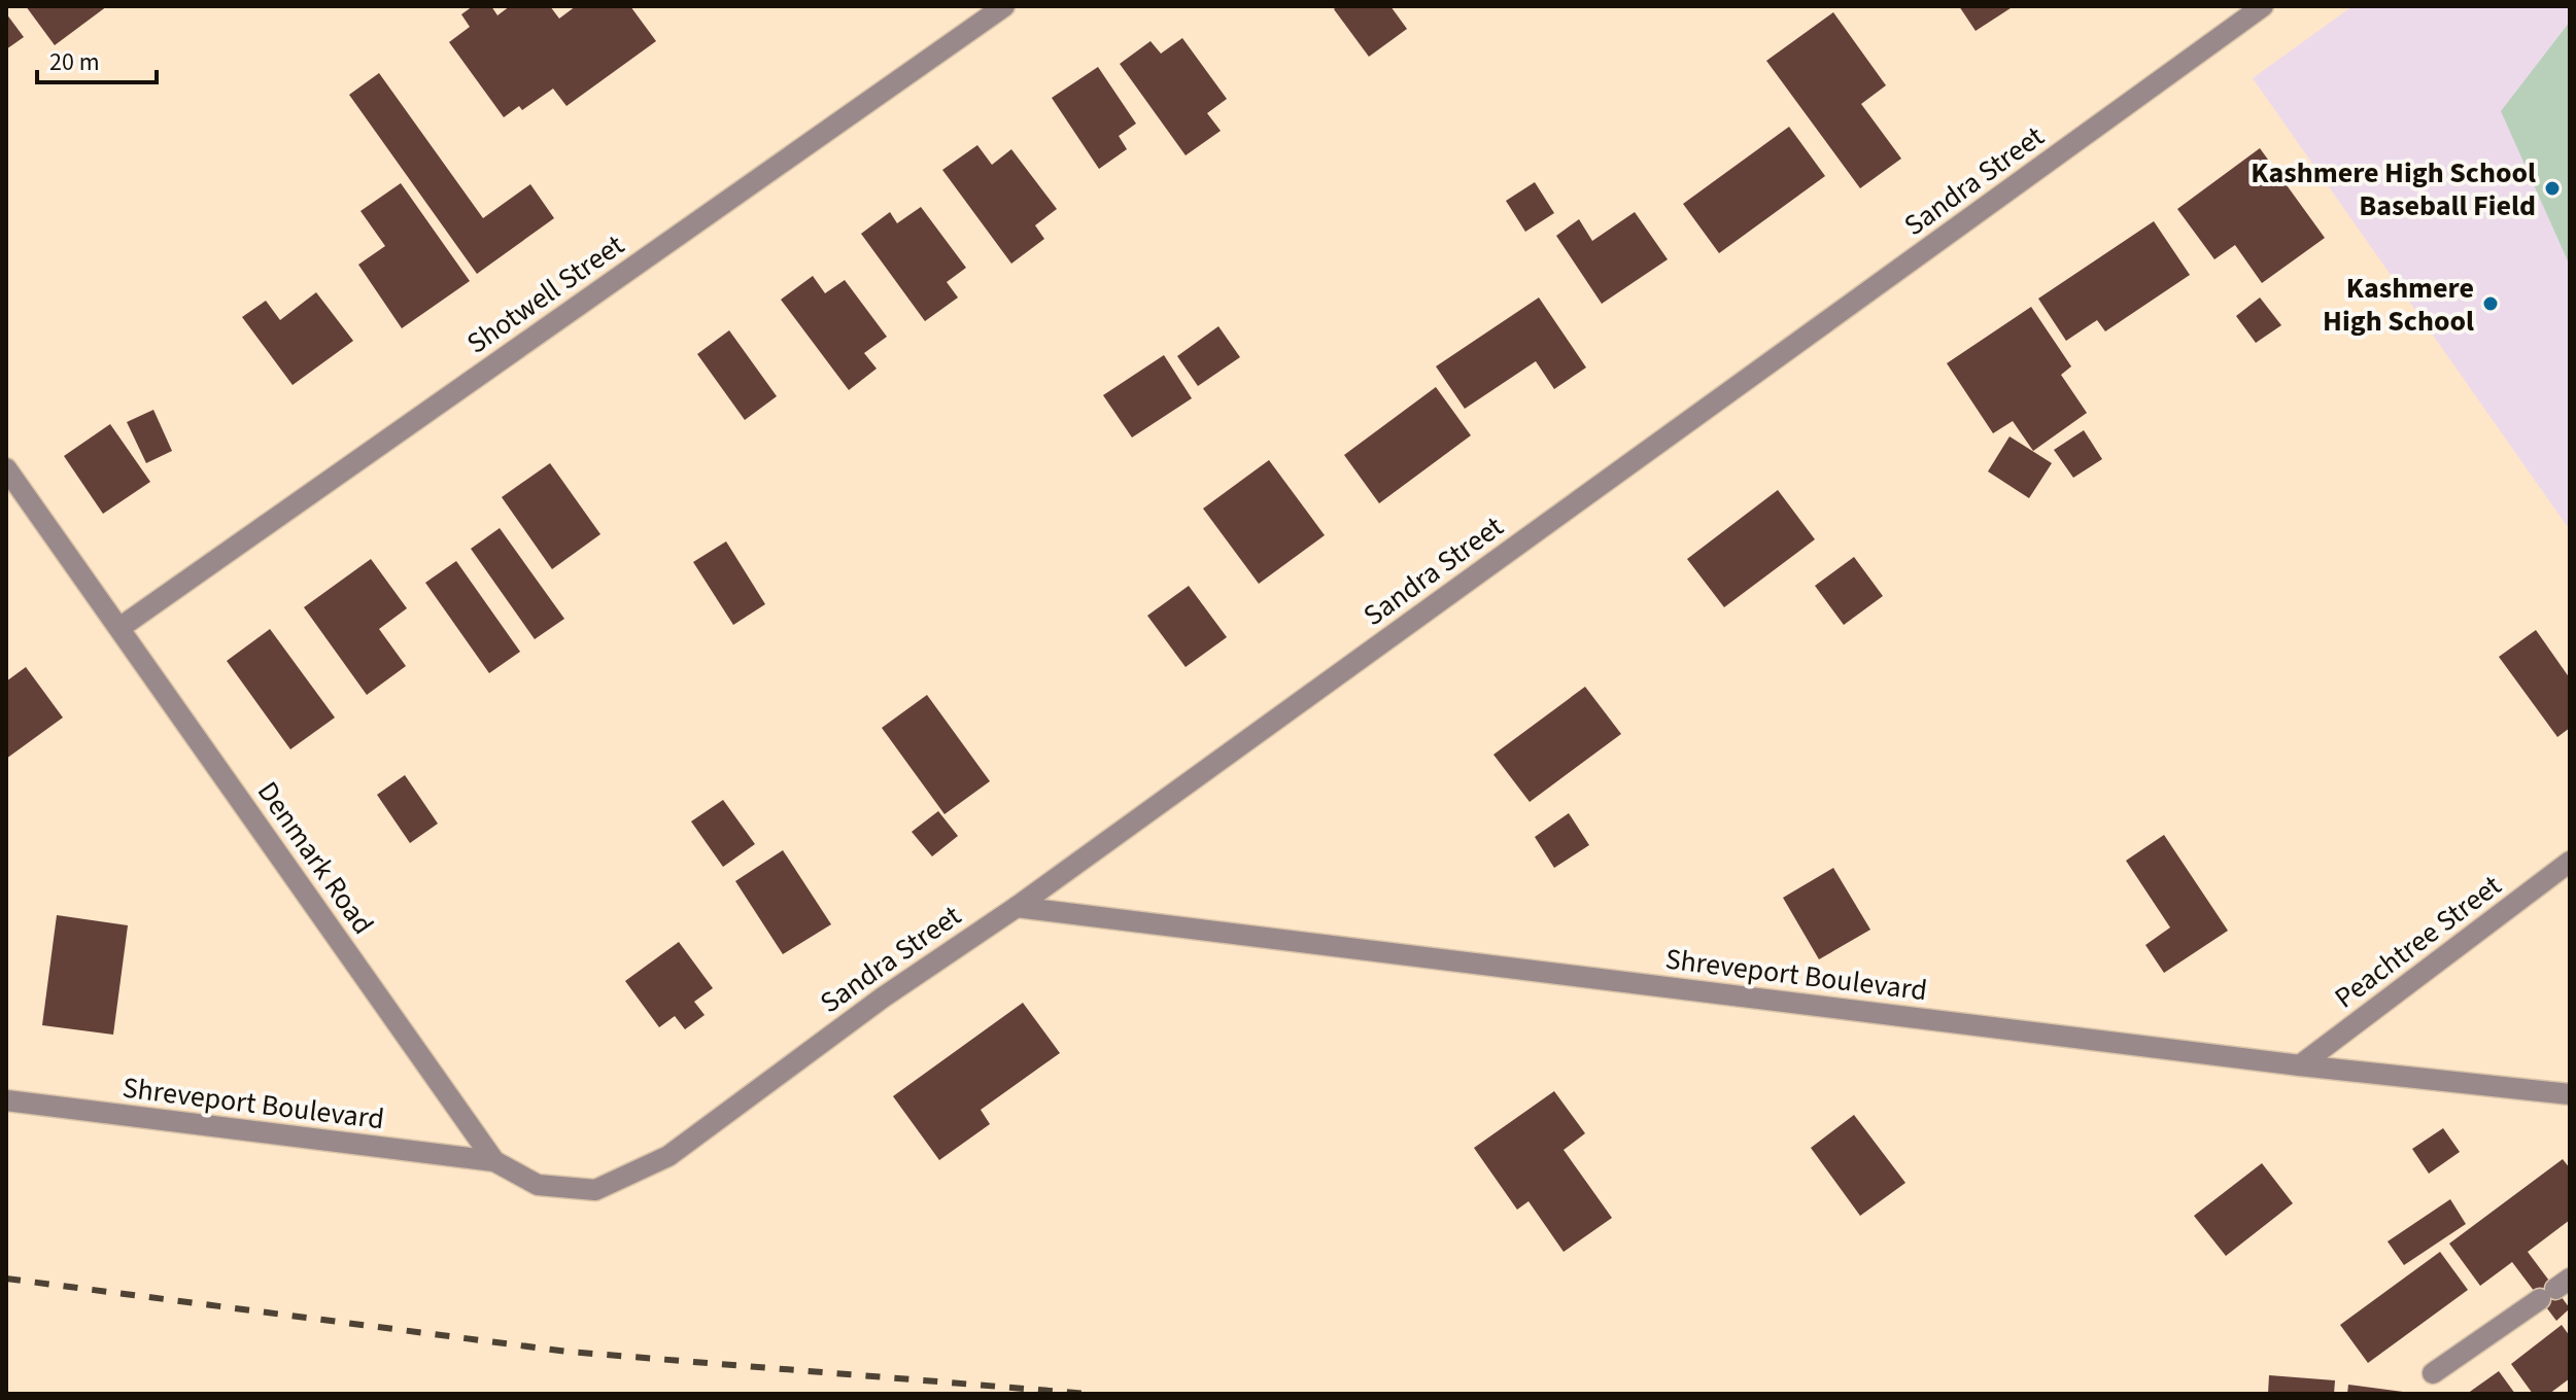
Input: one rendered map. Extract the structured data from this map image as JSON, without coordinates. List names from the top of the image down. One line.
{"streets":{"street":["Sandra Street","Shotwell Street","Denmark Road","Peachtree Street","Shreveport Boulevard"]},"crossings":[["Sandra Street","Denmark Road"],["Sandra Street","Shreveport Boulevard"],["Shotwell Street","Denmark Road"],["Denmark Road","Shreveport Boulevard"],["Peachtree Street","Shreveport Boulevard"]],"places":["Kashmere High School Baseball Field","Kashmere High School"],"scale_bar":"20 m"}
